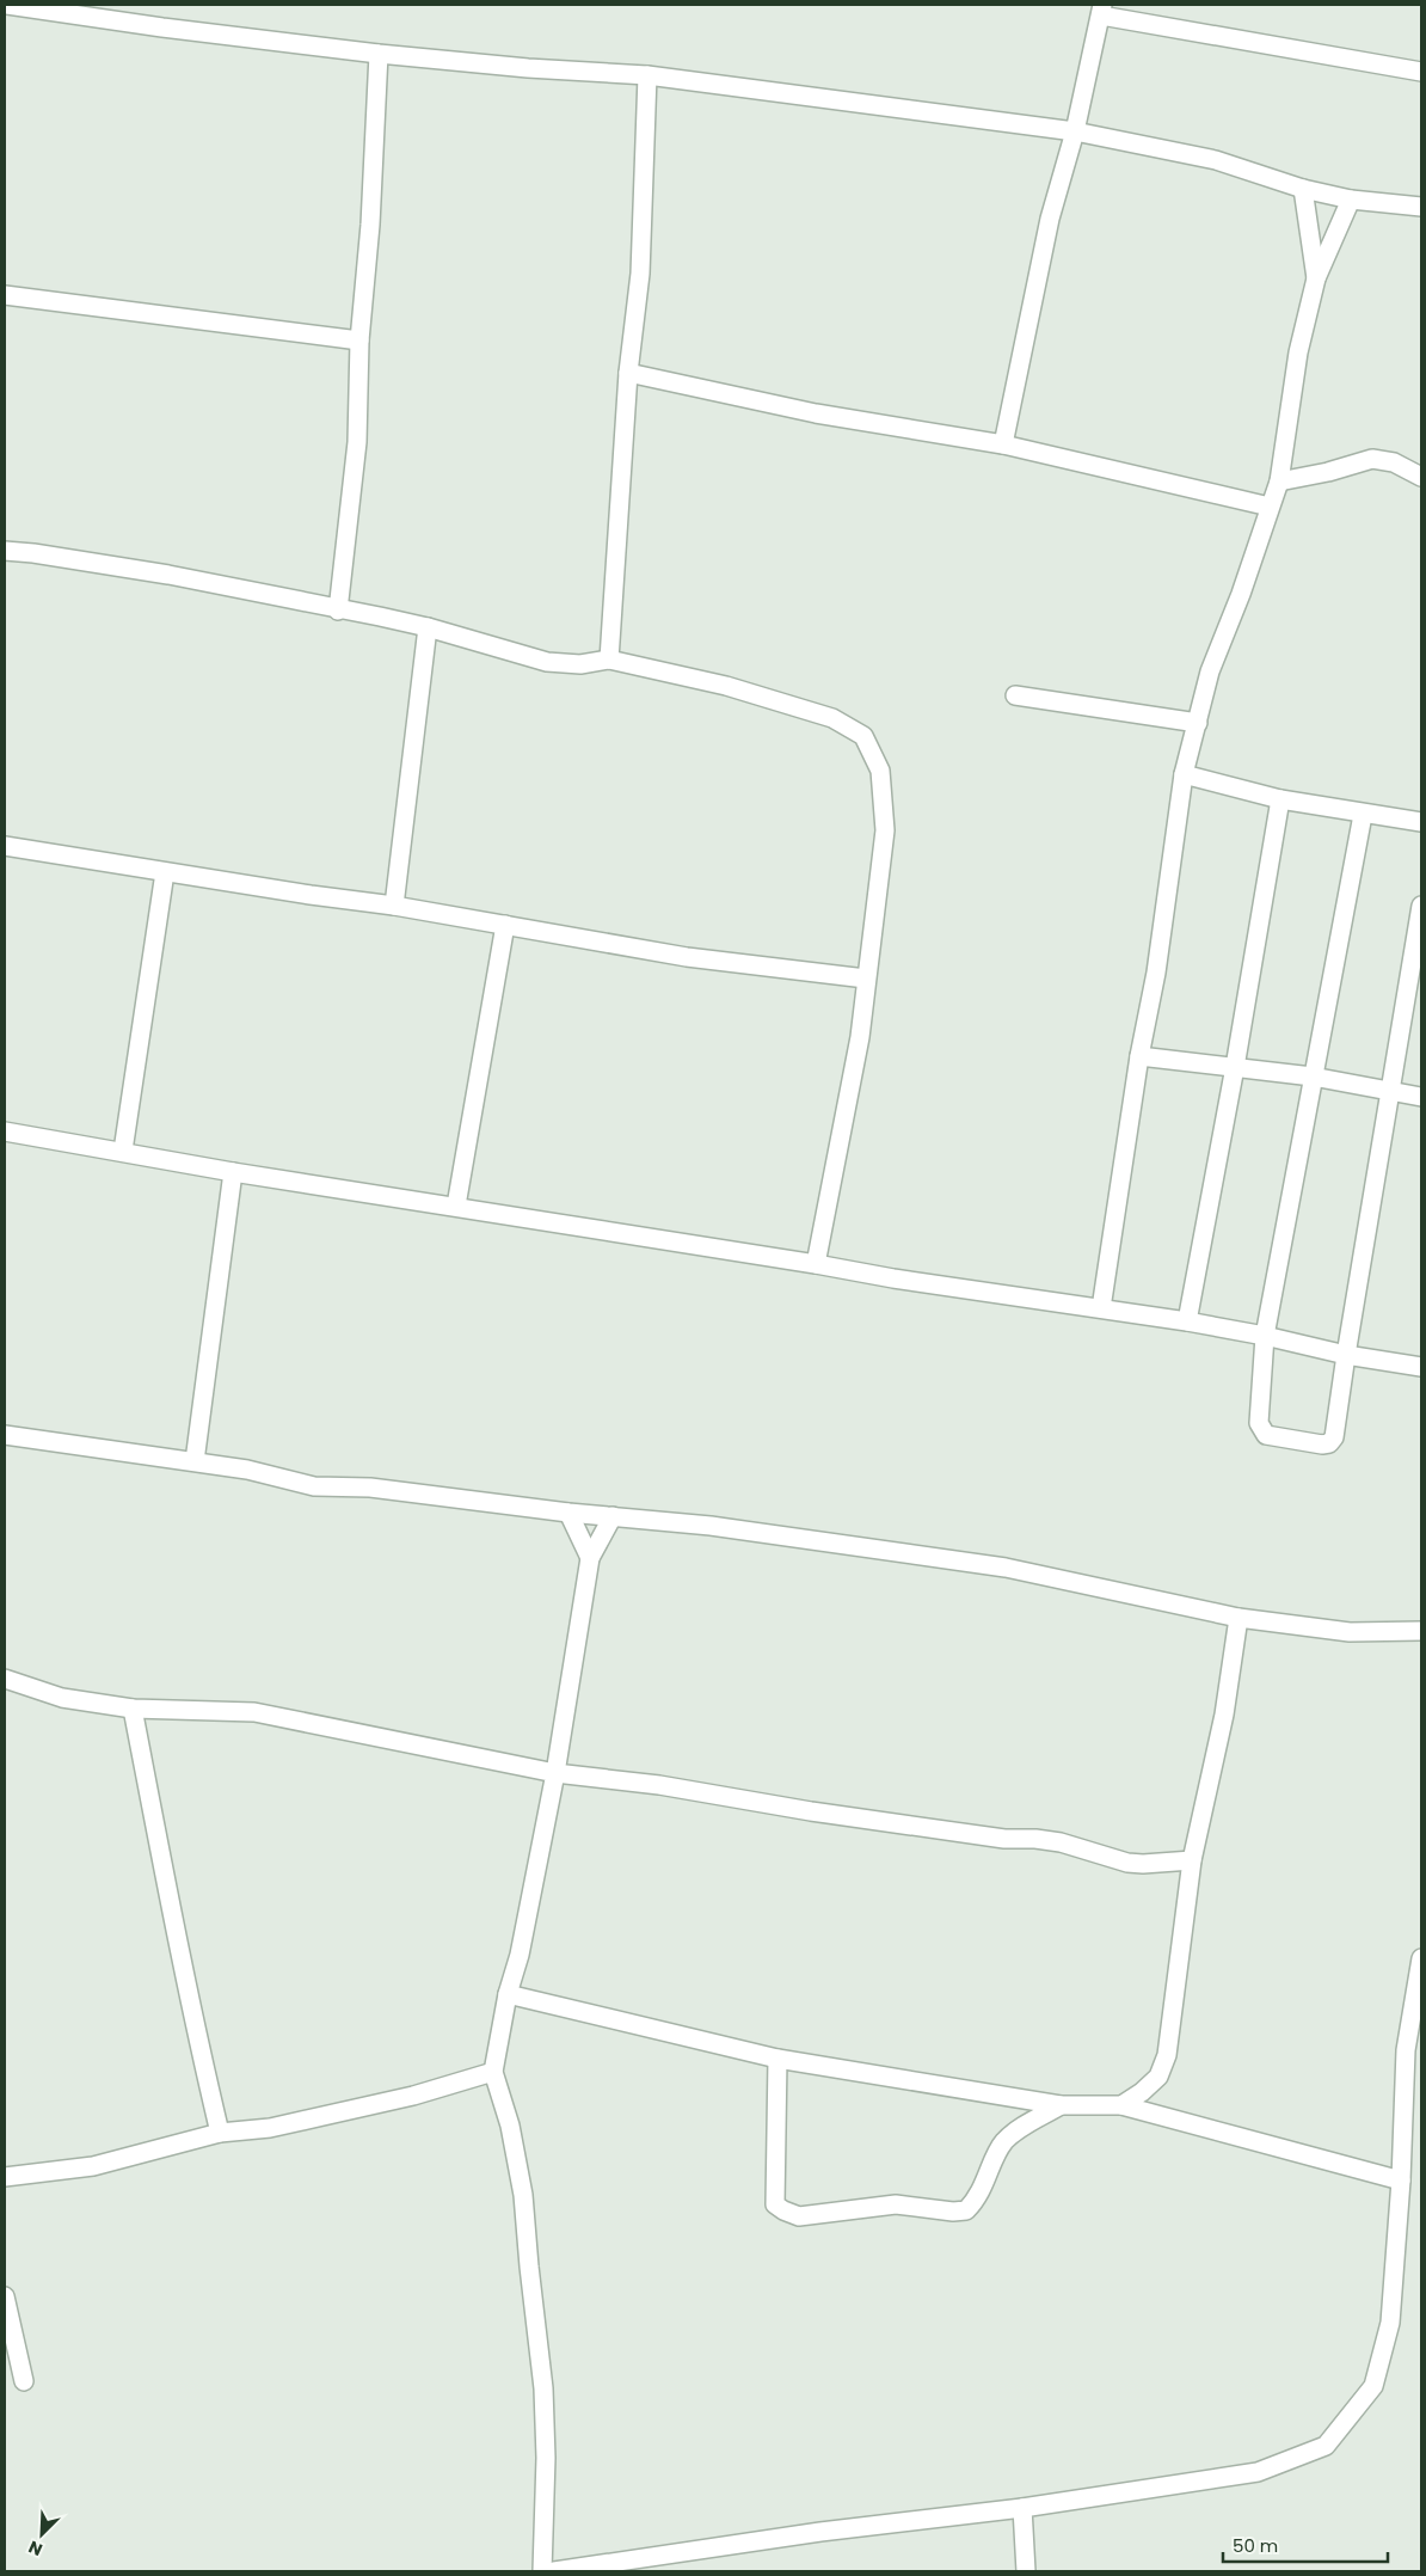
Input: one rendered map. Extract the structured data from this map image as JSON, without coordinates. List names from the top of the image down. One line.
{"scale_bar":"50 m","north":"bottom left"}
